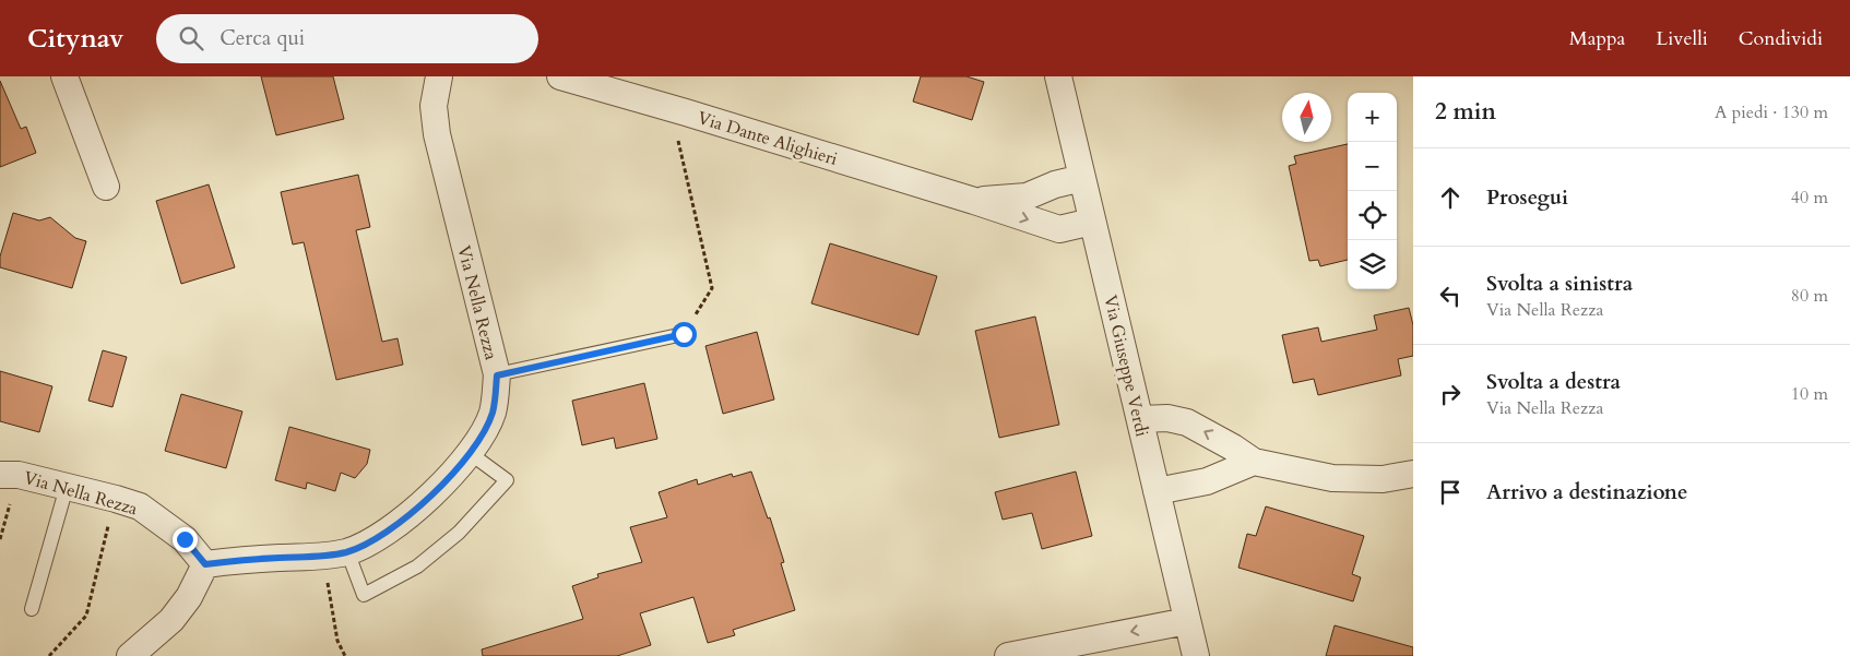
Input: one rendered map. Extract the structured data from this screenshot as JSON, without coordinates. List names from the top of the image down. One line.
{"streets":{"street":["Via Dante Alighieri","Via Nella Rezza","Via Giuseppe Verdi"]},"crossings":[["Via Dante Alighieri","Via Giuseppe Verdi"]],"north":"top","page":{"header":"Citynav","search":"Cerca qui","nav":["Mappa","Livelli","Condividi"],"heading":["2 min","A piedi · 130 m"],"map_buttons":["+","−"],"list":[["Prosegui","40 m"],["Svolta a sinistra","Via Nella Rezza","80 m"],["Svolta a destra","Via Nella Rezza","10 m"],"Arrivo a destinazione"]}}
